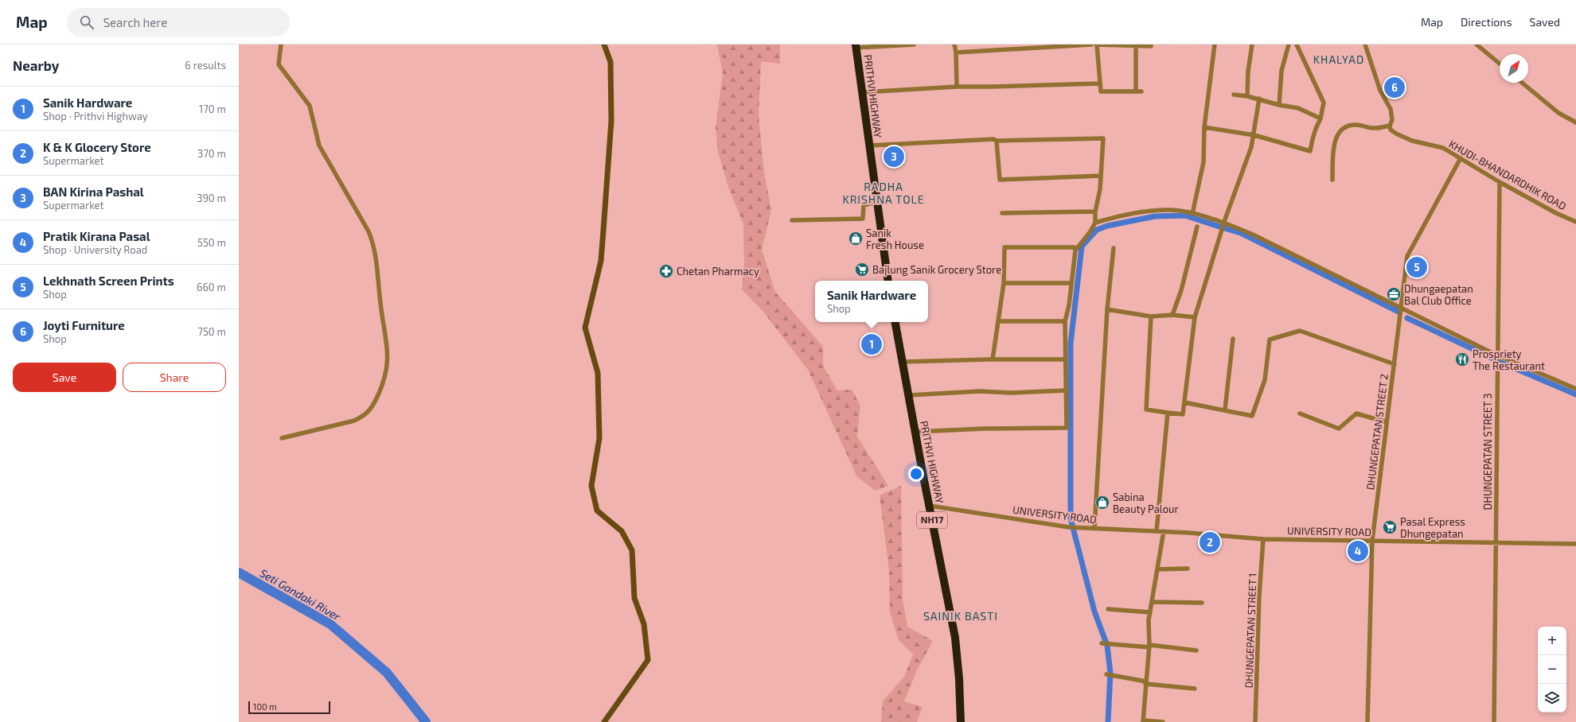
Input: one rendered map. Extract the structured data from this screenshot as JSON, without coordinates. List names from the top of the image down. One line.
{"streets":{"highway":["PRITHVI HIGHWAY","NH17"],"street":["KHUDI-BHANDARDHIK ROAD","DHUNGEPATAN STREET 2","DHUNGEPATAN STREET 3","UNIVERSITY ROAD","DHUNGEPATAN STREET 1"]},"crossings":[["PRITHVI HIGHWAY","UNIVERSITY ROAD"],["KHUDI-BHANDARDHIK ROAD","DHUNGEPATAN STREET 2"],["KHUDI-BHANDARDHIK ROAD","DHUNGEPATAN STREET 3"],["DHUNGEPATAN STREET 2","UNIVERSITY ROAD"],["DHUNGEPATAN STREET 3","UNIVERSITY ROAD"],["UNIVERSITY ROAD","DHUNGEPATAN STREET 1"]],"districts":["KHALYAD","RADHA KRISHNA TOLE","SAINIK BASTI"],"water":["Seti Gandaki River"],"places":{"shop":["Sanik Fresh House","Sabina Beauty Palour"],"supermarket":["Bajlung Sanik Grocery Store","Pasal Express Dhungepatan"],"pharmacy":["Chetan Pharmacy"],"office":["Dhungaepatan Bal Club Office"],"restaurant":["Prospriety The Restaurant"]},"scale_bar":"100 m","north":"top right","page":{"header":"Map","search":"Search here","nav":["Map","Directions","Saved"],"heading":["Nearby","6 results"],"pins":["6","3","5","1","2","4"],"list":[{"mark":"1","name":"Sanik Hardware","note":"Shop · Prithvi Highway","value":"170 m"},{"mark":"2","name":"K & K Glocery Store","note":"Supermarket","value":"370 m"},{"mark":"3","name":"BAN Kirina Pashal","note":"Supermarket","value":"390 m"},{"mark":"4","name":"Pratik Kirana Pasal","note":"Shop · University Road","value":"550 m"},{"mark":"5","name":"Lekhnath Screen Prints","note":"Shop","value":"660 m"},{"mark":"6","name":"Joyti Furniture","note":"Shop","value":"750 m"}],"popup":["Sanik Hardware","Shop"],"buttons":["Save","Share"],"map_buttons":["+","−"],"scale":"100 m"}}
